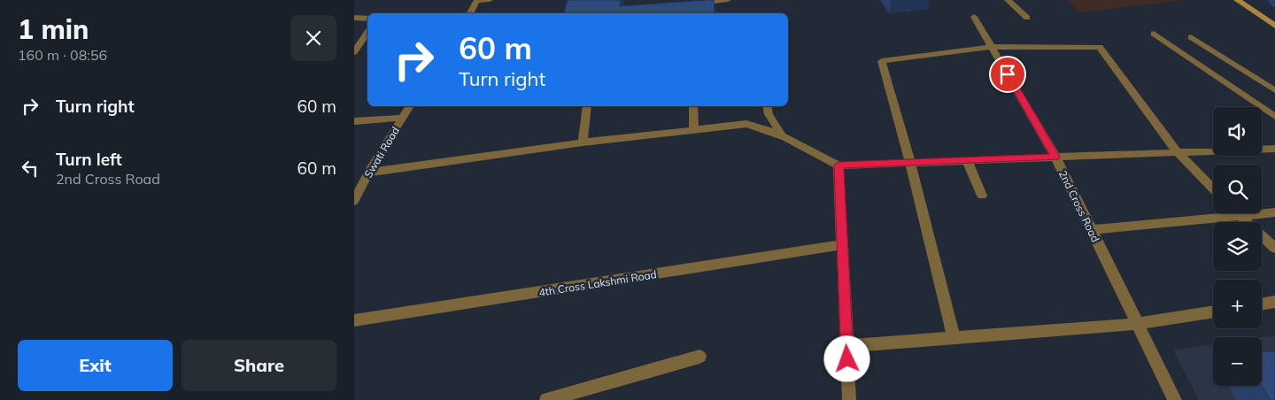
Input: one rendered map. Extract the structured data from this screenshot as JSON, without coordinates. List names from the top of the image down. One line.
{"streets":{"street":["Swati Road","2nd Cross Road","4th Cross Lakshmi Road"]},"page":{"heading":["1 min","160 m · 08:56"],"turn":["60 m","Turn right"],"list":[{"name":"Turn right","value":"60 m"},{"name":"Turn left","note":"2nd Cross Road","value":"60 m"}],"map_buttons":["+","−"],"buttons":["Exit","Share"]}}
